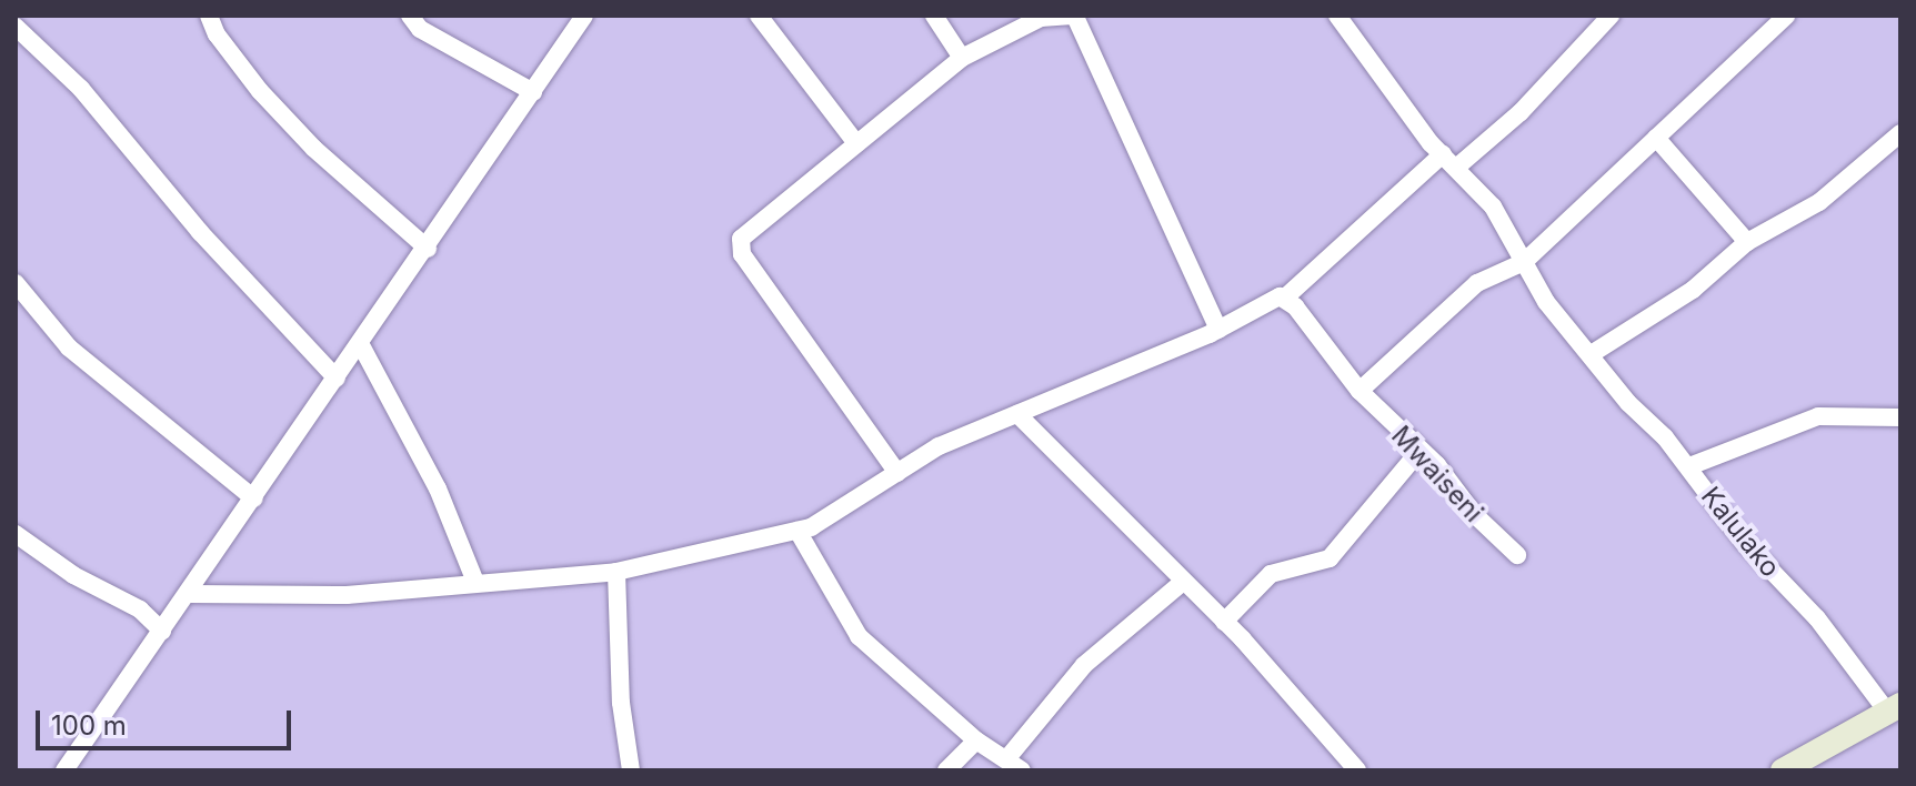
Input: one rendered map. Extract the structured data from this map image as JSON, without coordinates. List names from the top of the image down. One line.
{"streets":{"street":["Mwaiseni","Kalulako"]},"scale_bar":"100 m"}
